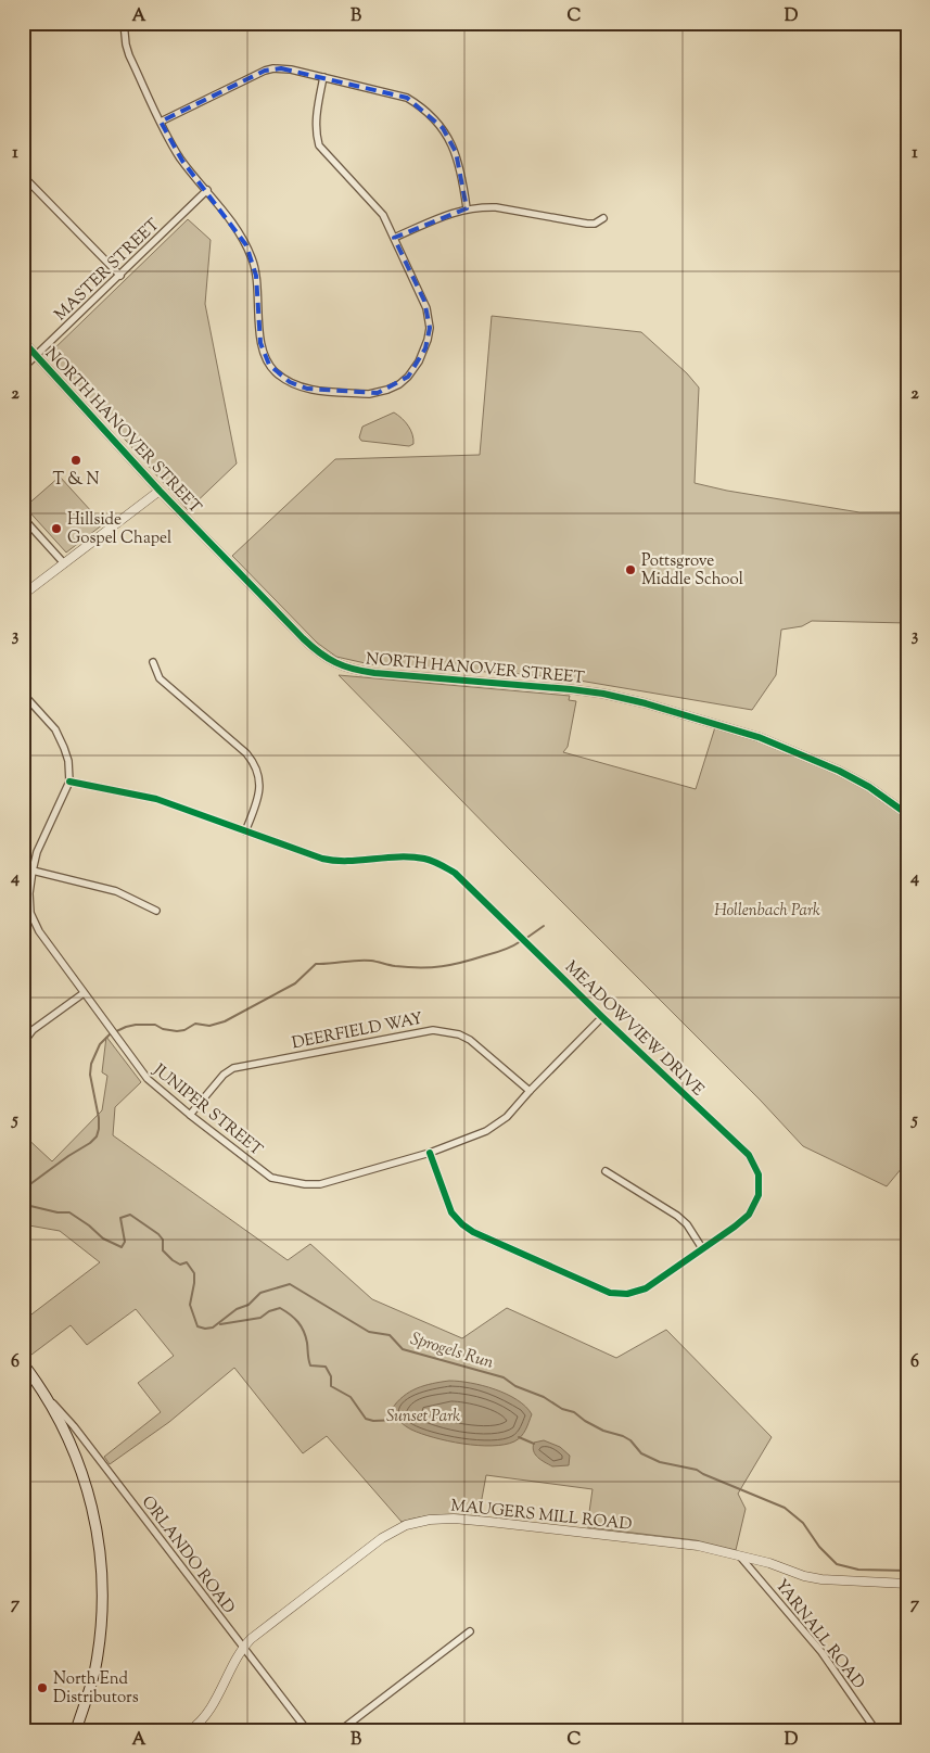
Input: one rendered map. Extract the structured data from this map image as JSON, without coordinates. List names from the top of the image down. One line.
{"streets":{"street":["MASTER STREET","NORTH HANOVER STREET","MEADOWVIEW DRIVE","DEERFIELD WAY","JUNIPER STREET","MAUGERS MILL ROAD","ORLANDO ROAD","YARNALL ROAD"]},"crossings":[["MASTER STREET","NORTH HANOVER STREET"],["MEADOWVIEW DRIVE","JUNIPER STREET"],["DEERFIELD WAY","JUNIPER STREET"],["MAUGERS MILL ROAD","ORLANDO ROAD"],["MAUGERS MILL ROAD","YARNALL ROAD"]],"water":["Sprogels Run"],"parks":["Hollenbach Park","Sunset Park"],"places":["T & N","Hillside Gospel Chapel","Pottsgrove Middle School","North End Distributors"],"grid":{"columns":["A","B","C","D"],"rows":["1","2","3","4","5","6","7"]}}
